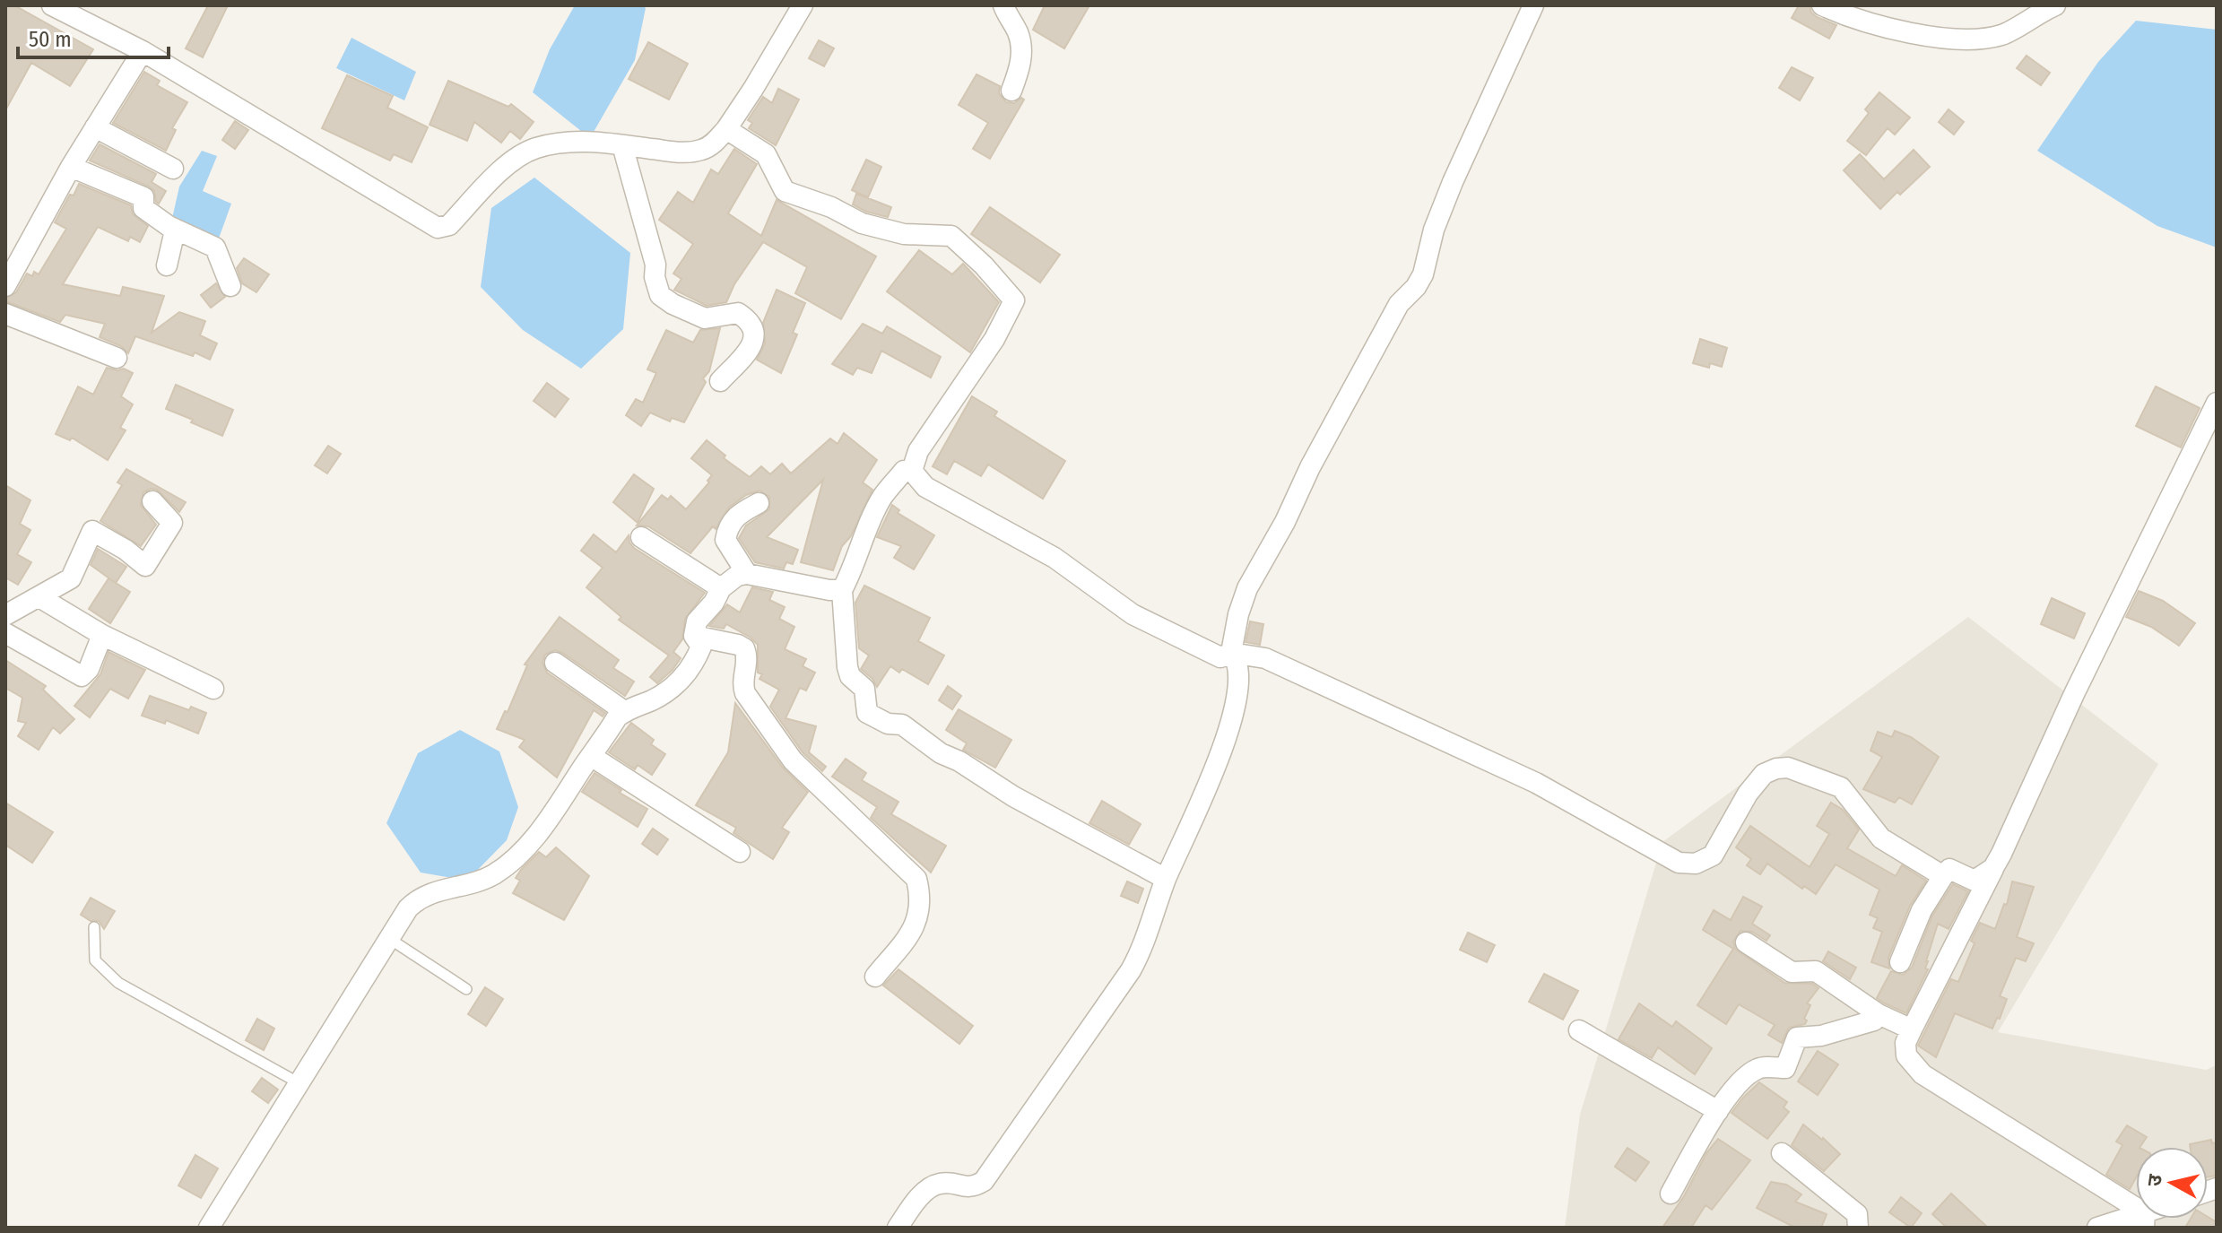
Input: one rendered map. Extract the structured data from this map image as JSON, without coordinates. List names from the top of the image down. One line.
{"scale_bar":"50 m","north":"left"}
